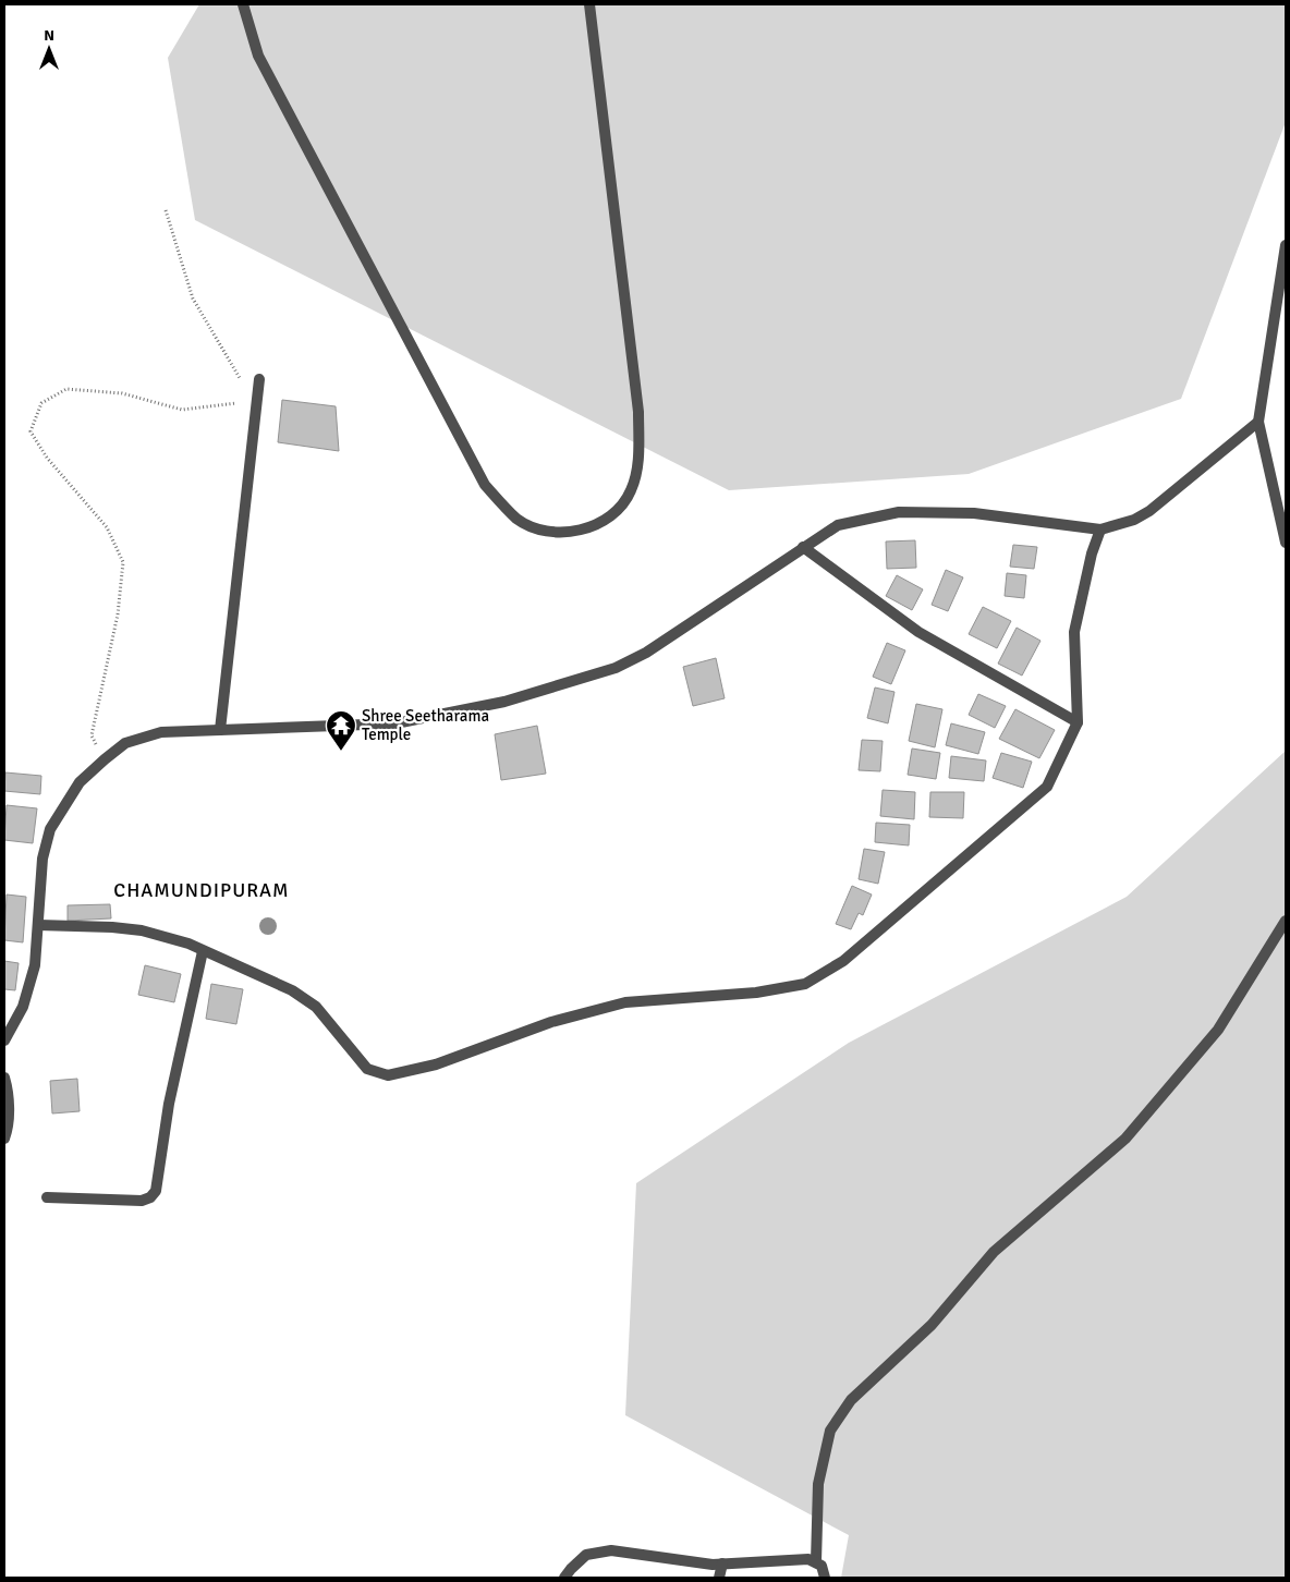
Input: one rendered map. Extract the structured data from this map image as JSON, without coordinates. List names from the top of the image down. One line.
{"districts":["CHAMUNDIPURAM"],"places":{"temple":["Shree Seetharama Temple"]},"north":"top"}
